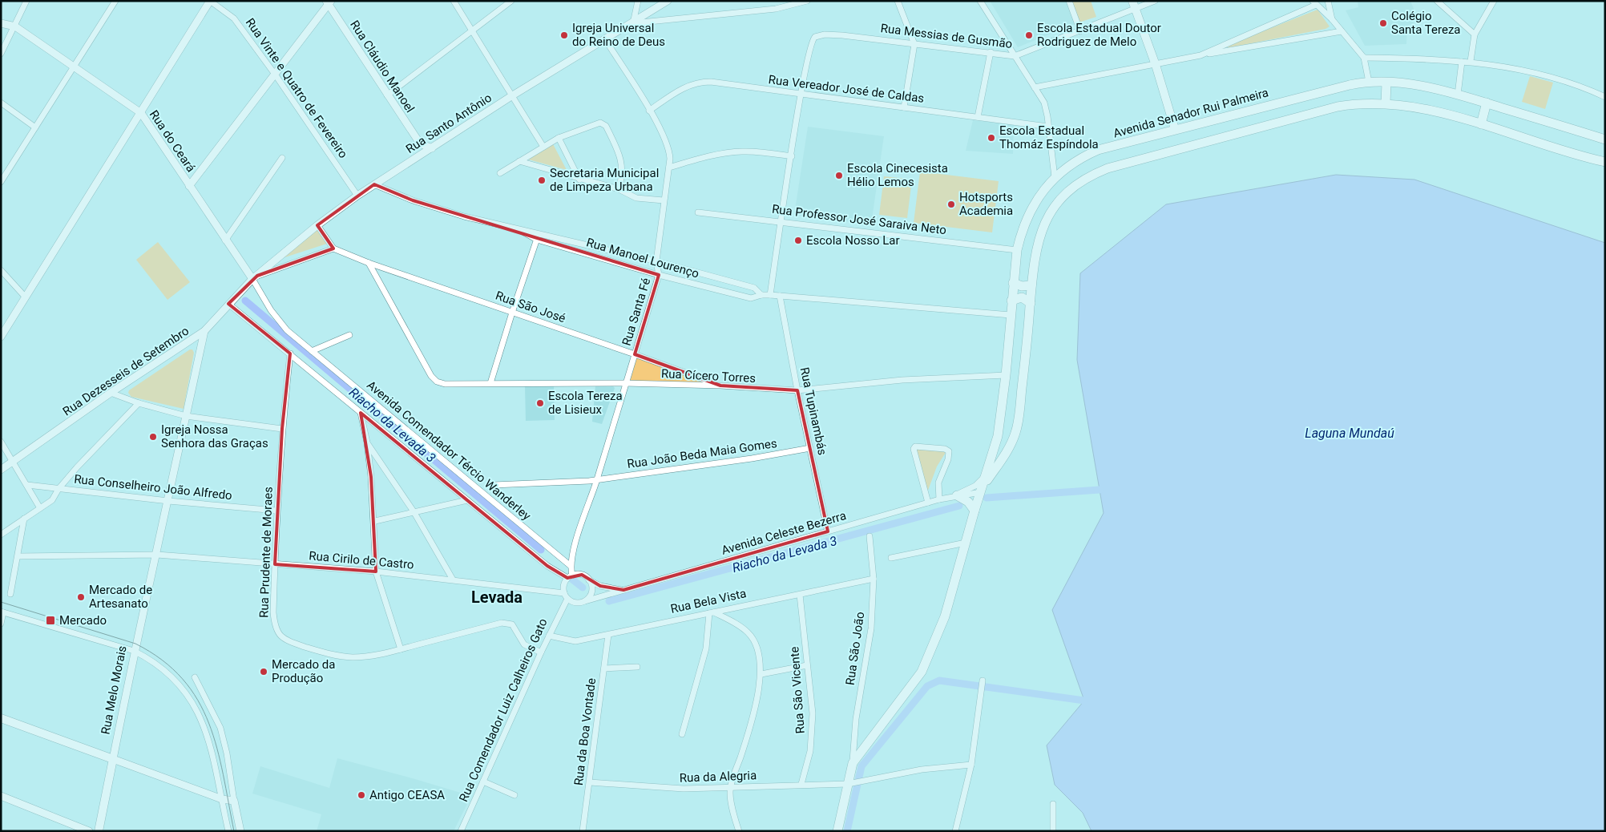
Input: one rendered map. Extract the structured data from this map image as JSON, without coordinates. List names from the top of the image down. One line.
{"streets":{"main road":["Avenida Senador Rui Palmeira","Rua Melo Morais"],"street":["Rua Messias de Gusmão","Rua Cláudio Manoel","Rua Vinte e Quatro de Fevereiro","Rua Vereador José de Caldas","Rua Santo Antônio","Rua do Ceará","Rua Professor José Saraiva Neto","Rua Manoel Lourenço","Rua São José","Rua Santa Fé","Rua Dezesseis de Setembro","Rua Cícero Torres","Rua Tupinambás","Avenida Comendador Tércio Wanderley","Rua João Beda Maia Gomes","Rua Conselheiro João Alfredo","Avenida Celeste Bezerra","Rua Prudente de Moraes","Rua Cirilo de Castro","Rua Bela Vista","Rua São João","Rua São Vicente","Rua Comendador Luiz Calheiros Gato","Rua da Boa Vontade","Rua da Alegria"]},"crossings":[["Rua Messias de Gusmão","Rua Vereador José de Caldas"],["Rua Vinte e Quatro de Fevereiro","Rua Santo Antônio"],["Rua Vereador José de Caldas","Rua Santa Fé"],["Avenida Senador Rui Palmeira","Rua Professor José Saraiva Neto"],["Avenida Senador Rui Palmeira","Rua Manoel Lourenço"],["Avenida Senador Rui Palmeira","Rua Cícero Torres"],["Avenida Senador Rui Palmeira","Avenida Celeste Bezerra"],["Avenida Senador Rui Palmeira","Rua São João"],["Avenida Senador Rui Palmeira","Rua da Alegria"],["Rua Santo Antônio","Rua do Ceará"],["Rua Santo Antônio","Rua Manoel Lourenço"],["Rua Santo Antônio","Rua Santa Fé"],["Rua Santo Antônio","Rua Dezesseis de Setembro"],["Rua Santo Antônio","Avenida Comendador Tércio Wanderley"],["Rua do Ceará","Rua Dezesseis de Setembro"],["Rua do Ceará","Avenida Comendador Tércio Wanderley"],["Rua Manoel Lourenço","Rua Santa Fé"],["Rua Manoel Lourenço","Rua Tupinambás"],["Rua São José","Rua Santa Fé"],["Rua São José","Rua Cícero Torres"],["Rua Santa Fé","Rua Cícero Torres"],["Rua Santa Fé","Avenida Comendador Tércio Wanderley"],["Rua Santa Fé","Rua João Beda Maia Gomes"],["Rua Santa Fé","Avenida Celeste Bezerra"],["Rua Santa Fé","Rua Cirilo de Castro"],["Rua Santa Fé","Rua Comendador Luiz Calheiros Gato"],["Rua Dezesseis de Setembro","Avenida Comendador Tércio Wanderley"],["Rua Dezesseis de Setembro","Rua Melo Morais"],["Rua Cícero Torres","Rua Tupinambás"],["Rua Tupinambás","Rua João Beda Maia Gomes"],["Rua Tupinambás","Avenida Celeste Bezerra"],["Avenida Comendador Tércio Wanderley","Avenida Celeste Bezerra"],["Avenida Comendador Tércio Wanderley","Rua Prudente de Moraes"],["Avenida Comendador Tércio Wanderley","Rua Cirilo de Castro"],["Avenida Comendador Tércio Wanderley","Rua Comendador Luiz Calheiros Gato"],["Rua Conselheiro João Alfredo","Rua Prudente de Moraes"],["Rua Conselheiro João Alfredo","Rua Melo Morais"],["Avenida Celeste Bezerra","Rua Cirilo de Castro"],["Avenida Celeste Bezerra","Rua Comendador Luiz Calheiros Gato"],["Rua Prudente de Moraes","Rua Cirilo de Castro"],["Rua Prudente de Moraes","Rua Comendador Luiz Calheiros Gato"],["Rua Cirilo de Castro","Rua Melo Morais"],["Rua Cirilo de Castro","Rua Comendador Luiz Calheiros Gato"],["Rua Bela Vista","Rua São João"],["Rua Bela Vista","Rua São Vicente"],["Rua Bela Vista","Rua Comendador Luiz Calheiros Gato"],["Rua Bela Vista","Rua da Boa Vontade"],["Rua São Vicente","Rua da Alegria"],["Rua da Boa Vontade","Rua da Alegria"]],"districts":["Levada"],"water":["Riacho da Levada 3","Laguna Mundaú"],"places":{"other":["Colégio Santa Tereza","Igreja Universal do Reino de Deus","Escola Estadual Doutor Rodriguez de Melo","Escola Estadual Thomáz Espíndola","Escola Cinecesista Hélio Lemos","Secretaria Municipal de Limpeza Urbana","Hotsports Academia","Escola Nosso Lar","Escola Tereza de Lisieux","Igreja Nossa Senhora das Graças","Mercado de Artesanato","Mercado da Produção","Antigo CEASA"],"transit":["Mercado"]}}
